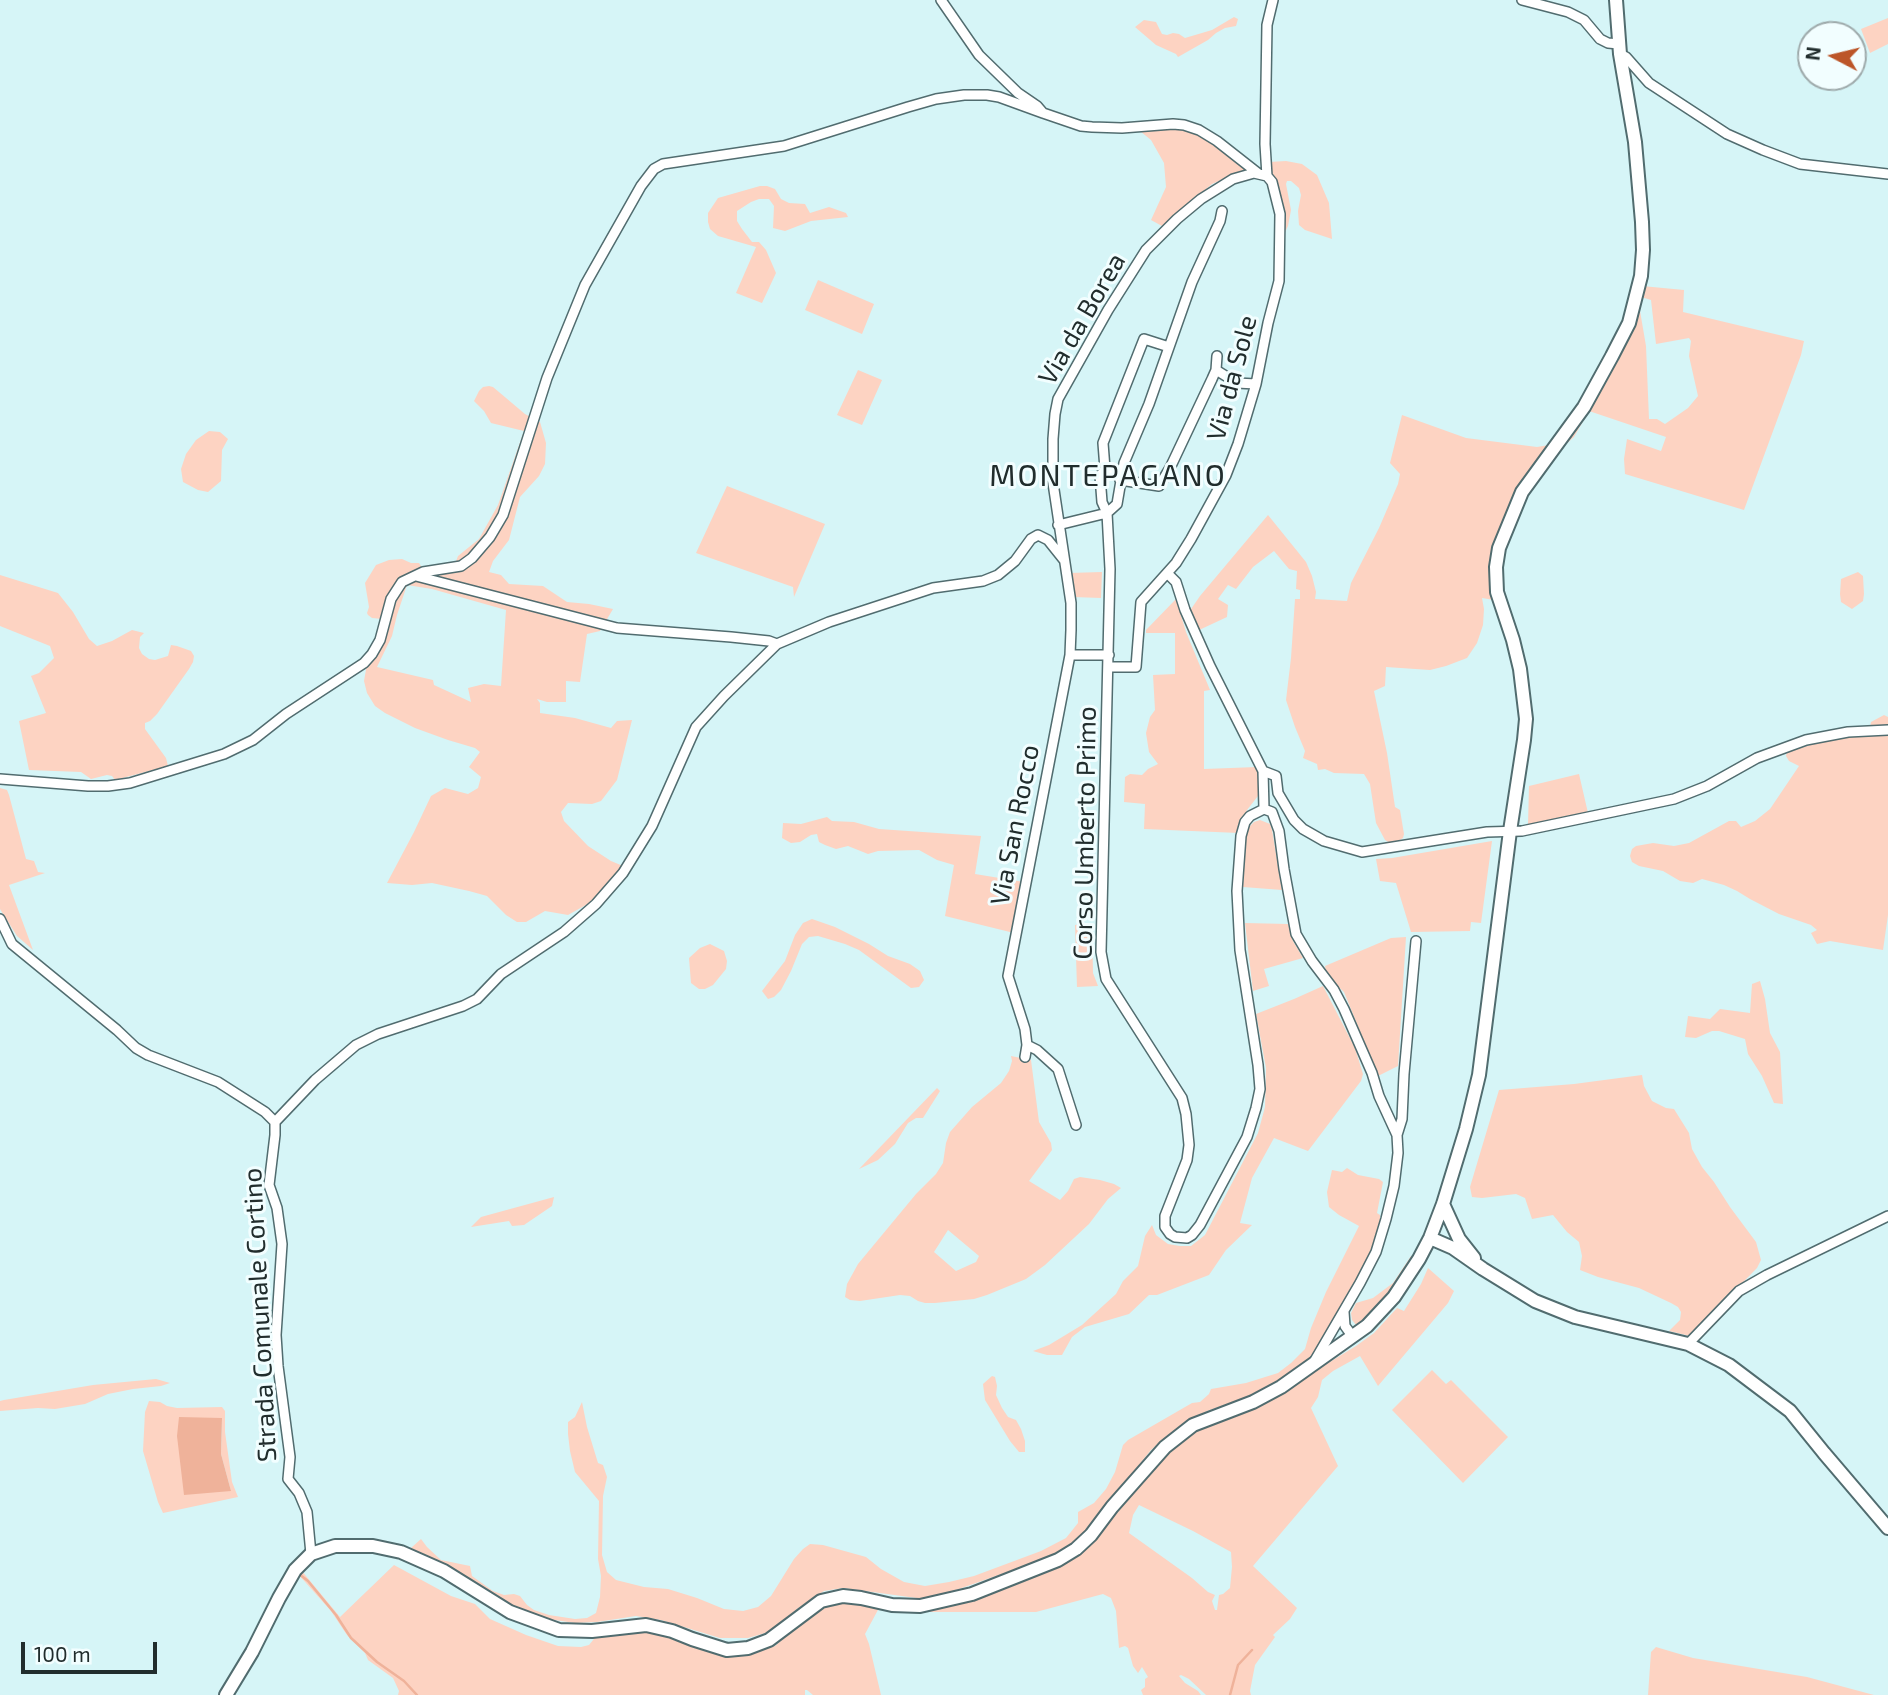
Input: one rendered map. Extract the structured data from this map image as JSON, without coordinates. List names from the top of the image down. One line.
{"streets":{"street":["Via da Borea","Via da Sole","Via San Rocco","Corso Umberto Primo","Strada Comunale Cortino"]},"crossings":[["Via da Borea","Via da Sole"],["Via da Borea","Via San Rocco"],["Via da Sole","Corso Umberto Primo"]],"districts":["MONTEPAGANO"],"scale_bar":"100 m","north":"left"}
